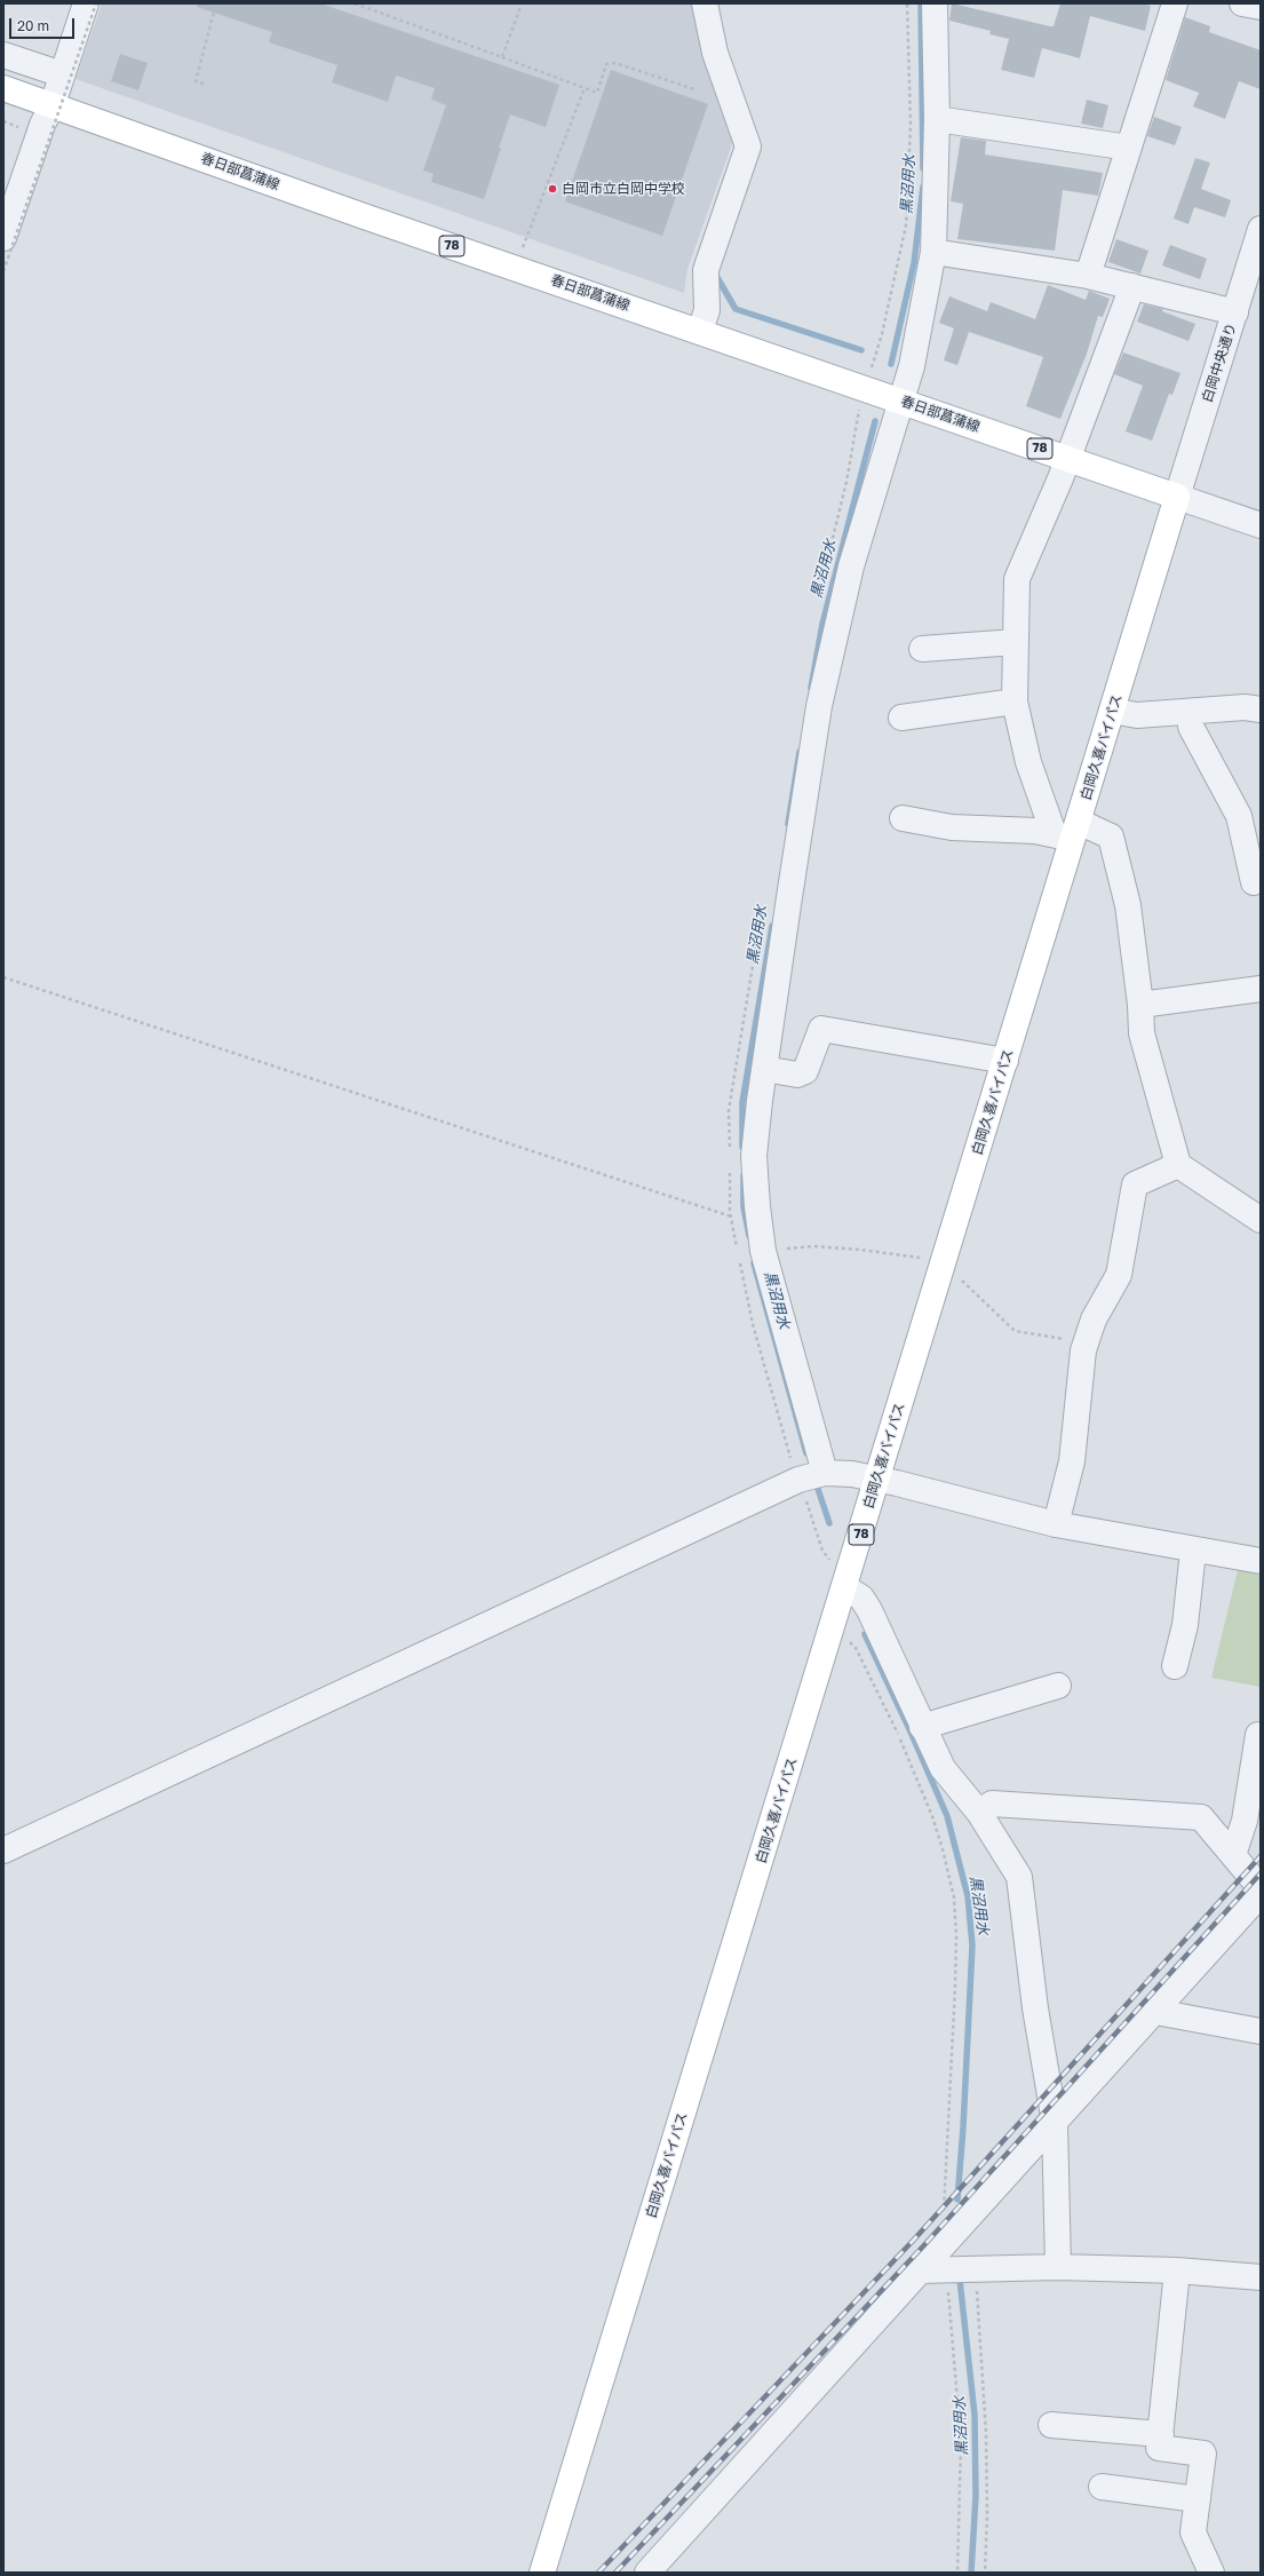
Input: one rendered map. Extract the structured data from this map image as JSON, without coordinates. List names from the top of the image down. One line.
{"streets":{"main road":["春日部菖蒲線","78","白岡久喜バイパス"],"street":["白岡中央通り"]},"crossings":[["春日部菖蒲線","白岡中央通り"],["春日部菖蒲線","白岡久喜バイパス"],["白岡中央通り","白岡久喜バイパス"]],"water":["黒沼用水"],"places":["白岡市立白岡中学校"],"scale_bar":"20 m"}
